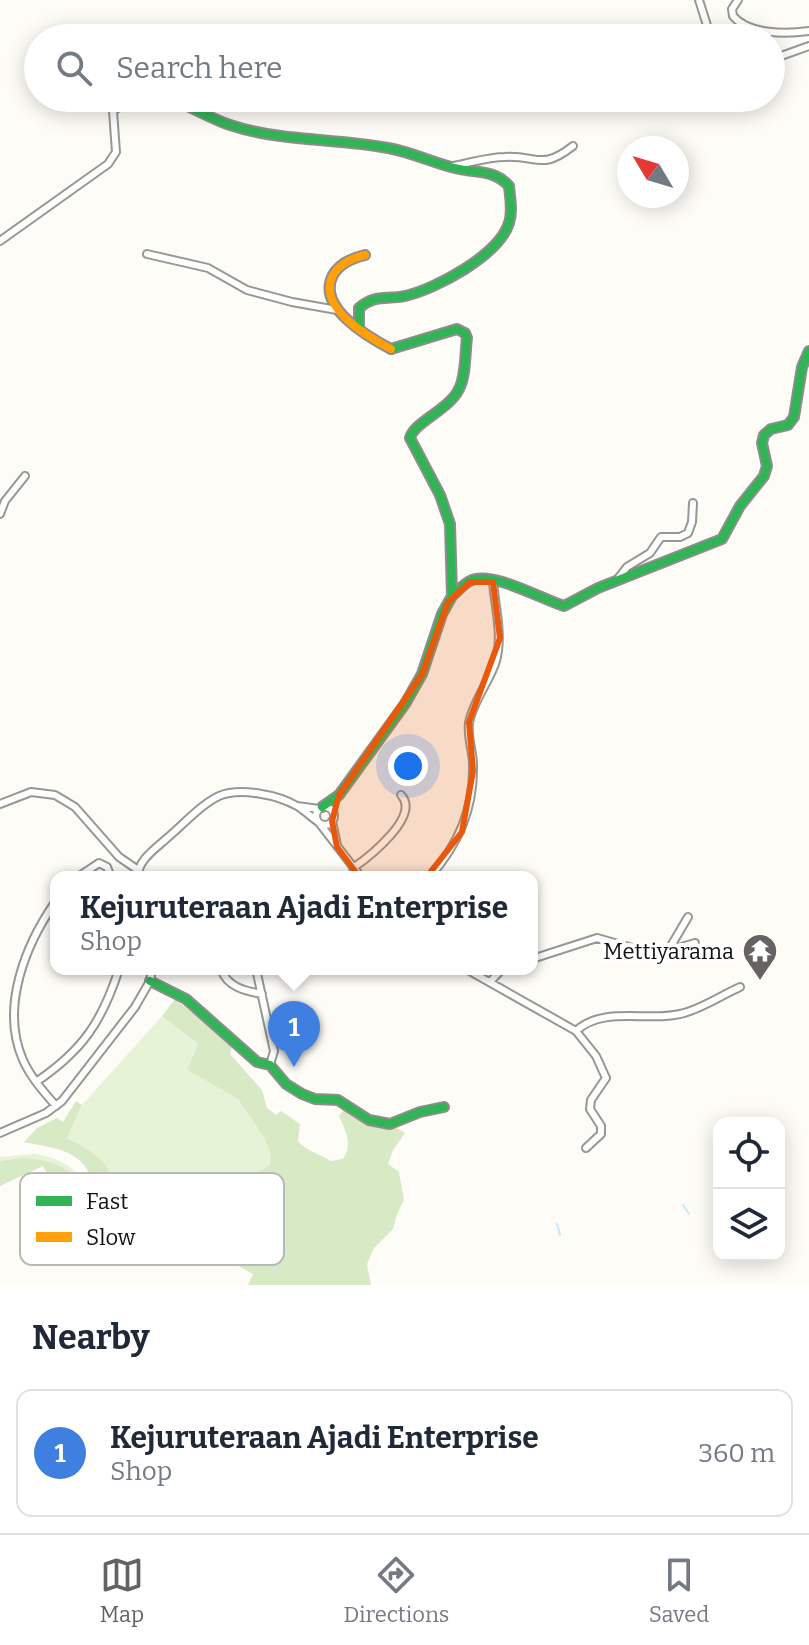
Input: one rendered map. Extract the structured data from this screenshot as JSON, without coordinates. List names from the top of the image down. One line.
{"places":{"temple":["Mettiyarama"]},"legend":["Fast","Slow"],"north":"top left","page":{"search":"Search here","popup":["Kejuruteraan Ajadi Enterprise","Shop"],"pins":"1","heading":"Nearby","list":[{"mark":"1","name":"Kejuruteraan Ajadi Enterprise","note":"Shop","value":"360 m"}],"nav":["Map","Directions","Saved"]}}
